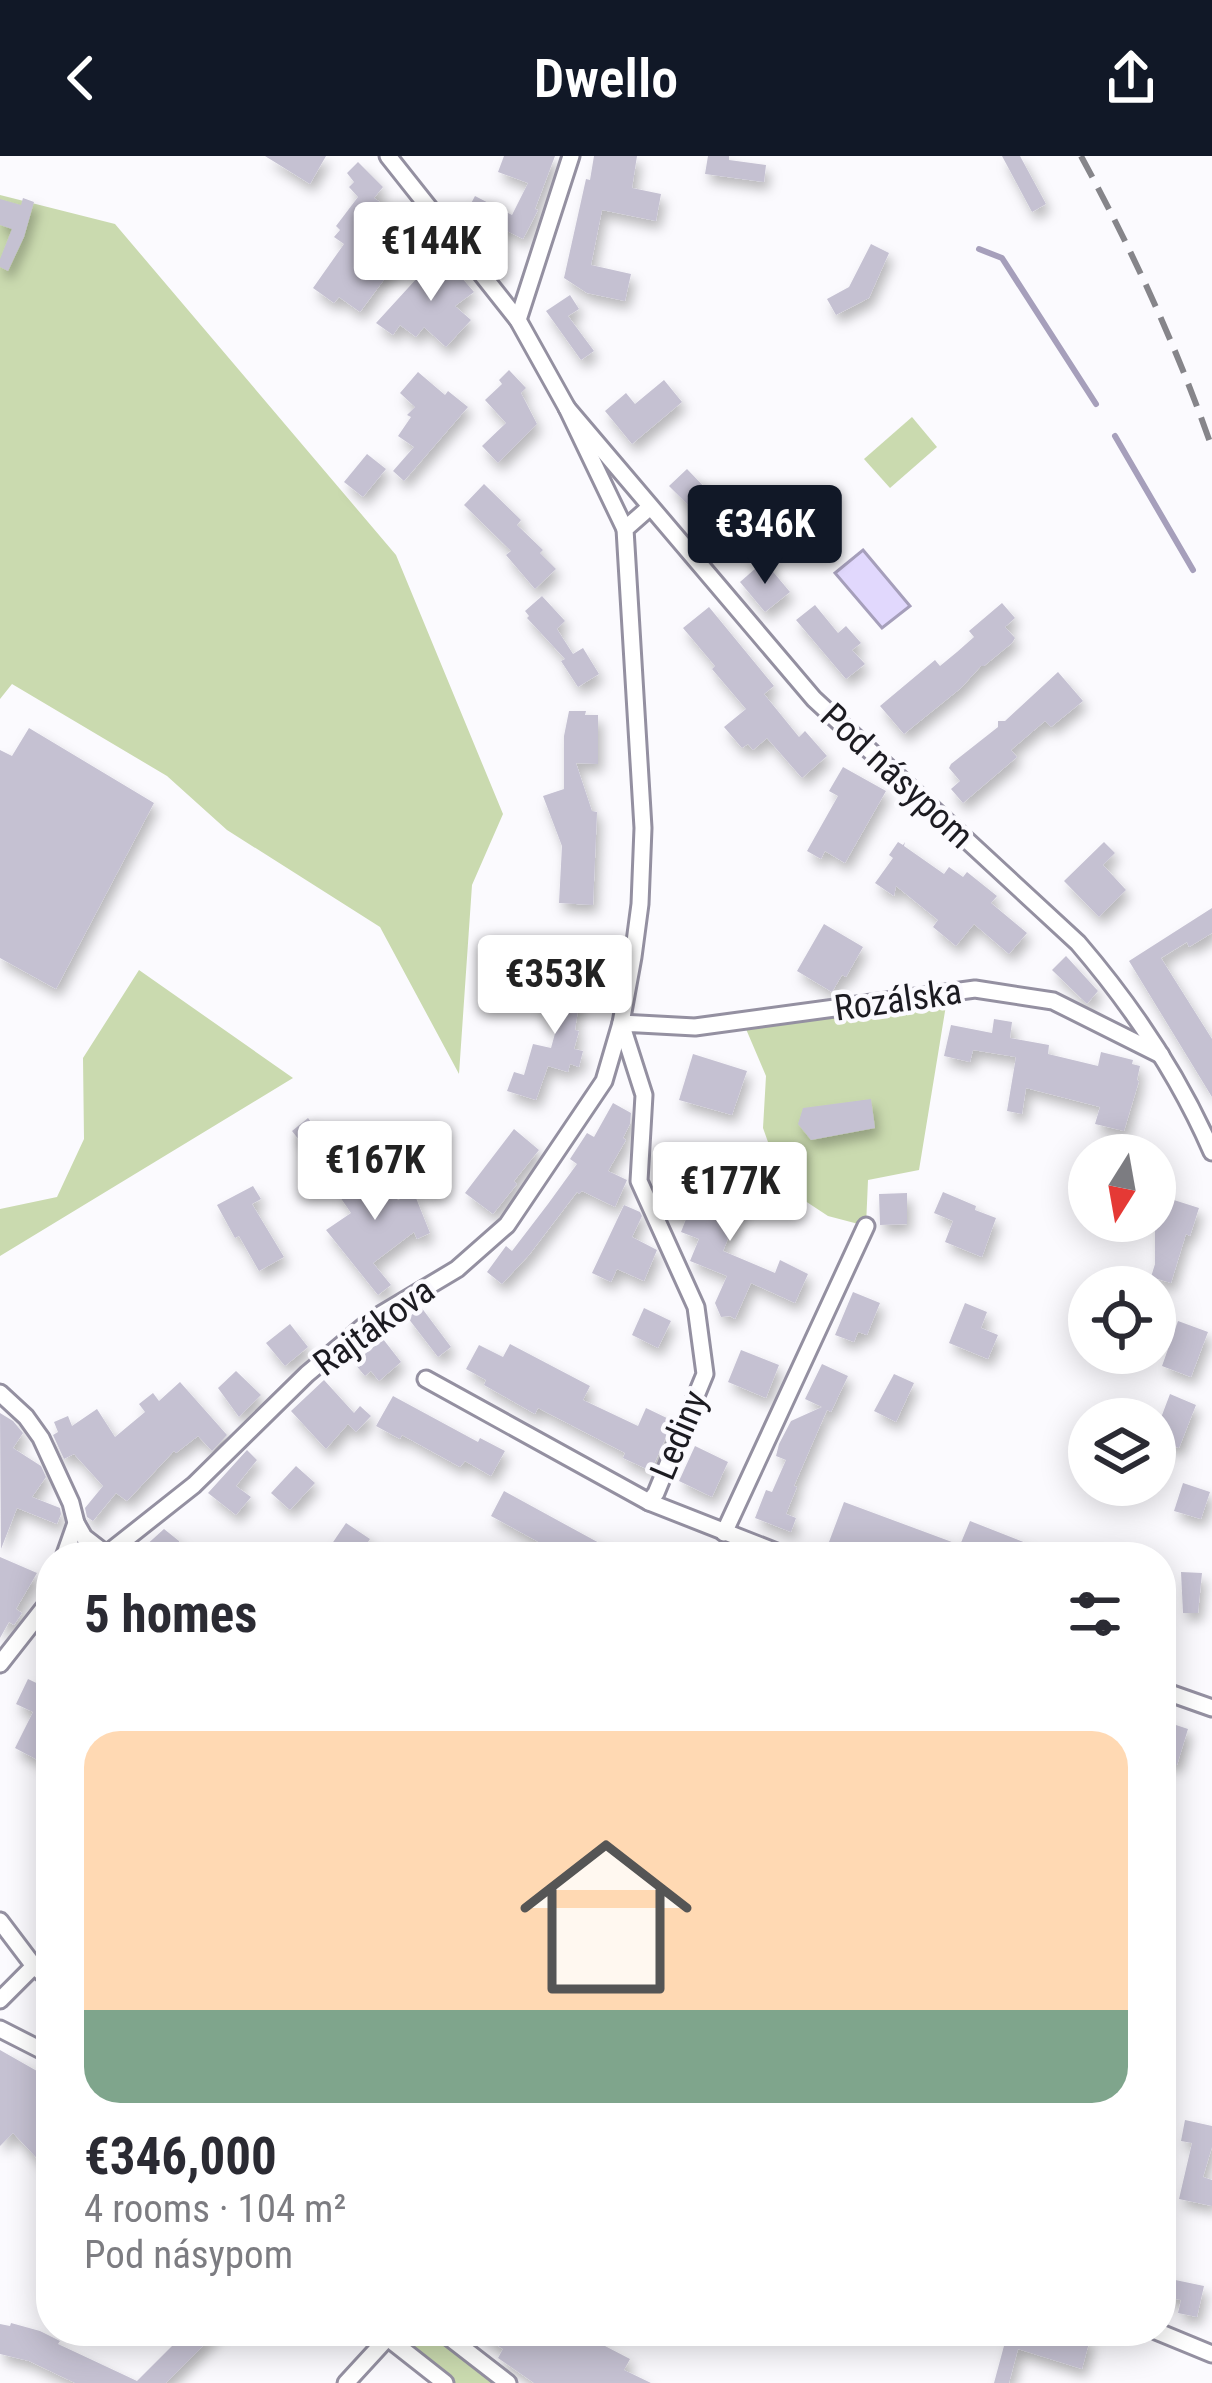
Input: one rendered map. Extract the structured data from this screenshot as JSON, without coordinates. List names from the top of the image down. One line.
{"streets":{"street":["Pod násypom","Rozálska","Rajtákova","Lediny"]},"crossings":[["Pod násypom","Rozálska"],["Rozálska","Rajtákova"],["Rozálska","Lediny"],["Rajtákova","Lediny"]],"north":"bottom","page":{"header":"Dwello","price":["€144K","€346K","€353K","€167K","€177K"],"heading":"5 homes","list":[{"name":"€346,000","note":"4 rooms · 104 m² · Pod násypom"}]}}
